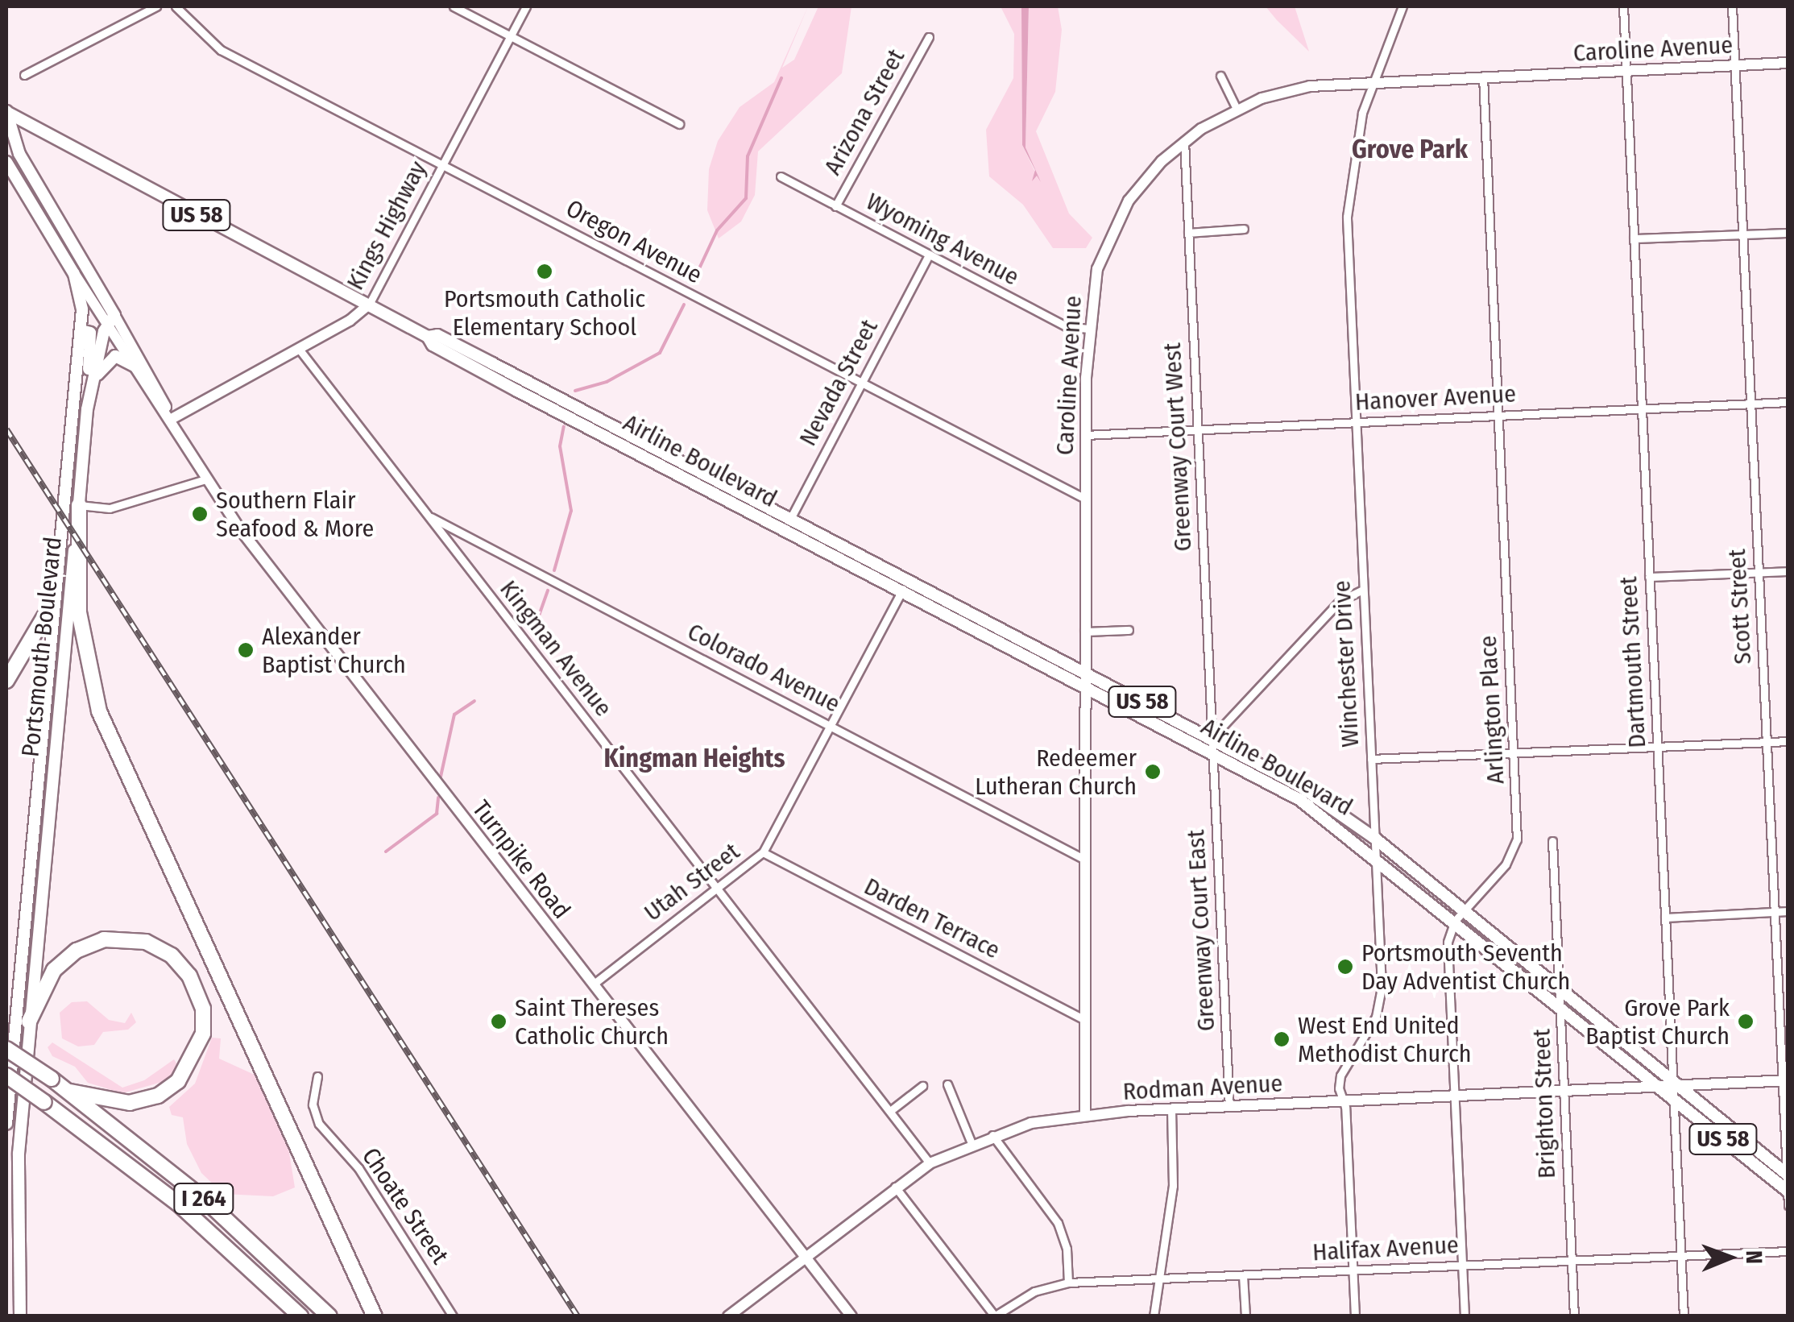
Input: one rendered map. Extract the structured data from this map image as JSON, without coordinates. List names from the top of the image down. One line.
{"streets":{"highway":["I 264"],"main road":["US 58","Airline Boulevard","Portsmouth Boulevard"],"street":["Caroline Avenue","Arizona Street","Kings Highway","Wyoming Avenue","Oregon Avenue","Nevada Street","Hanover Avenue","Greenway Court West","Scott Street","Kingman Avenue","Dartmouth Street","Winchester Drive","Colorado Avenue","Arlington Place","Turnpike Road","Utah Street","Darden Terrace","Greenway Court East","Rodman Avenue","Brighton Street","Choate Street","Halifax Avenue"]},"crossings":[["Caroline Avenue","Wyoming Avenue"],["Caroline Avenue","Oregon Avenue"],["Caroline Avenue","Hanover Avenue"],["Caroline Avenue","Greenway Court West"],["Caroline Avenue","Airline Boulevard"],["Caroline Avenue","Scott Street"],["Caroline Avenue","Dartmouth Street"],["Caroline Avenue","Winchester Drive"],["Caroline Avenue","Colorado Avenue"],["Caroline Avenue","Arlington Place"],["Caroline Avenue","Darden Terrace"],["Caroline Avenue","Rodman Avenue"],["Arizona Street","Wyoming Avenue"],["Kings Highway","Oregon Avenue"],["Kings Highway","Airline Boulevard"],["Kings Highway","Kingman Avenue"],["Kings Highway","Turnpike Road"],["Wyoming Avenue","Nevada Street"],["Oregon Avenue","Nevada Street"],["Nevada Street","Airline Boulevard"],["Hanover Avenue","Greenway Court West"],["Hanover Avenue","Scott Street"],["Hanover Avenue","Dartmouth Street"],["Hanover Avenue","Winchester Drive"],["Hanover Avenue","Arlington Place"],["Greenway Court West","Airline Boulevard"],["Greenway Court West","Greenway Court East"],["Airline Boulevard","Scott Street"],["Airline Boulevard","Dartmouth Street"],["Airline Boulevard","Winchester Drive"],["Airline Boulevard","Arlington Place"],["Airline Boulevard","Utah Street"],["Airline Boulevard","Greenway Court East"],["Airline Boulevard","Rodman Avenue"],["Airline Boulevard","Brighton Street"],["Scott Street","Rodman Avenue"],["Portsmouth Boulevard","Turnpike Road"],["Kingman Avenue","Colorado Avenue"],["Kingman Avenue","Utah Street"],["Kingman Avenue","Rodman Avenue"],["Dartmouth Street","Rodman Avenue"],["Dartmouth Street","Halifax Avenue"],["Winchester Drive","Rodman Avenue"],["Winchester Drive","Halifax Avenue"],["Colorado Avenue","Utah Street"],["Arlington Place","Rodman Avenue"],["Arlington Place","Halifax Avenue"],["Turnpike Road","Utah Street"],["Turnpike Road","Rodman Avenue"],["Utah Street","Darden Terrace"],["Greenway Court East","Rodman Avenue"],["Rodman Avenue","Brighton Street"],["Brighton Street","Halifax Avenue"]],"districts":["Grove Park","Kingman Heights"],"places":["Portsmouth Catholic Elementary School","Southern Flair Seafood & More","Alexander Baptist Church","Redeemer Lutheran Church","Portsmouth Seventh Day Adventist Church","Saint Thereses Catholic Church","Grove Park Baptist Church","West End United Methodist Church"],"north":"right"}
